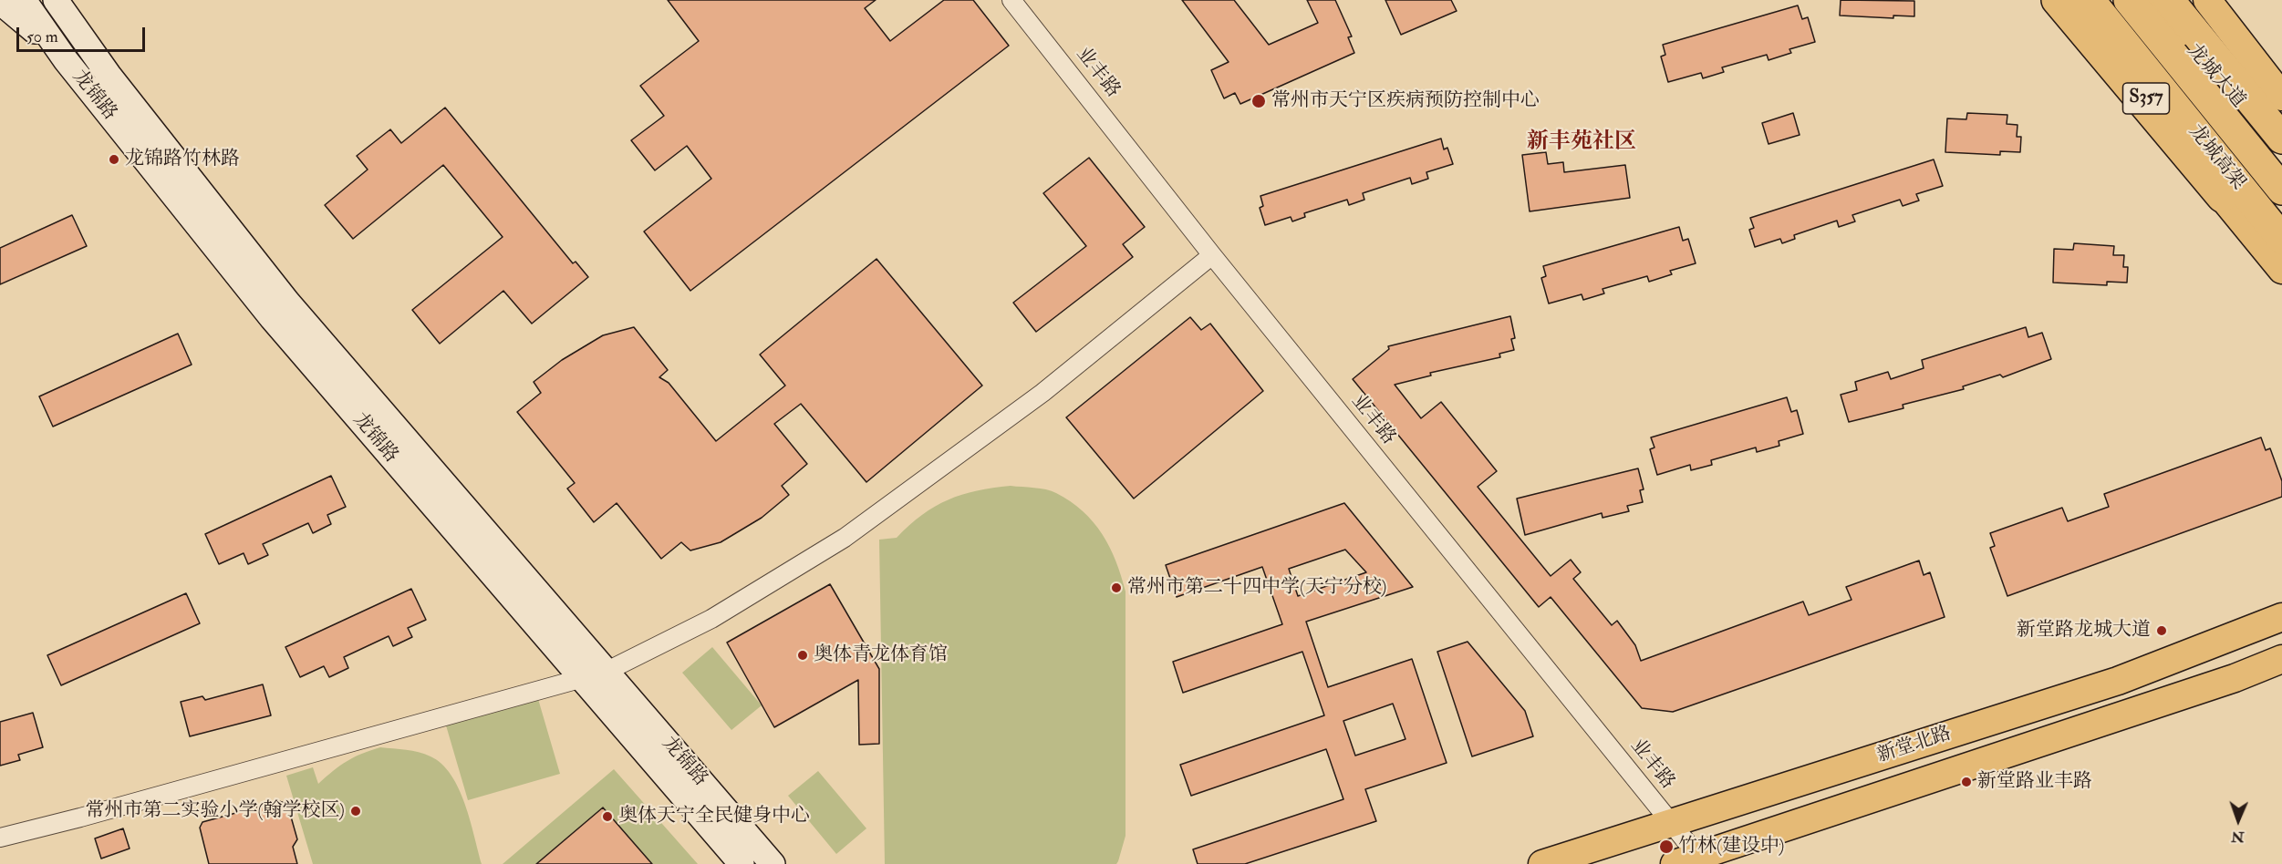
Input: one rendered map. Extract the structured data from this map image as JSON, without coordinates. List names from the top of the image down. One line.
{"streets":{"highway":["龙城高架"],"main road":["龙城大道","龙锦路","S357","新堂北路"],"street":["业丰路"]},"crossings":[["业丰路","新堂北路"]],"districts":["新丰苑社区"],"places":["常州市天宁区疾病预防控制中心","龙锦路竹林路","常州市第二十四中学(天宁分校)","新堂路龙城大道","奥体青龙体育馆","新堂路业丰路","常州市第二实验小学(翰学校区)","奥体天宁全民健身中心","竹林(建设中)"],"scale_bar":"50 m","north":"bottom"}
